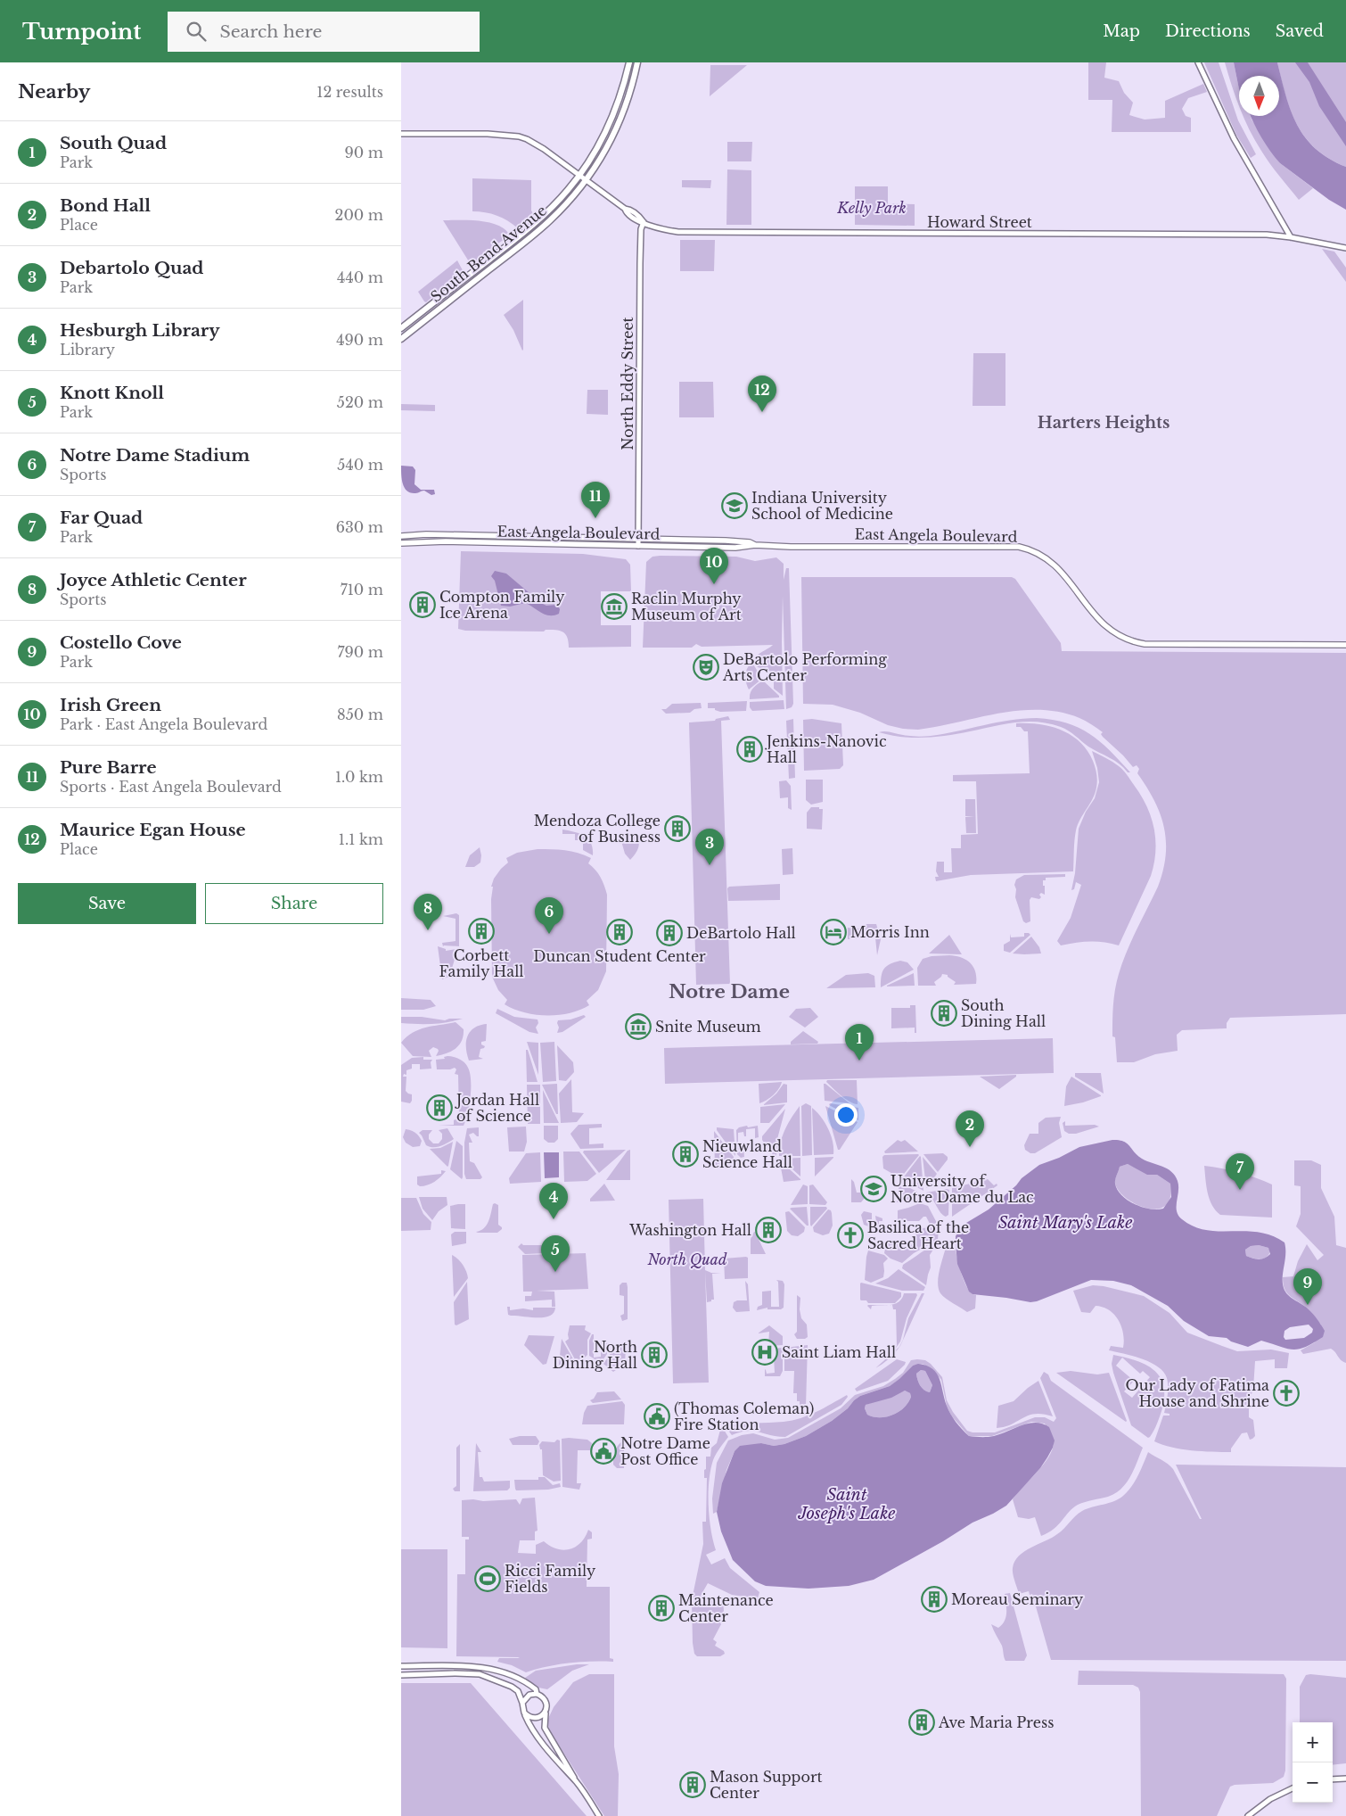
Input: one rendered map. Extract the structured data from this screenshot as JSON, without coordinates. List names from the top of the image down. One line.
{"streets":{"main road":["South Bend Avenue","East Angela Boulevard"],"street":["Howard Street","North Eddy Street"]},"crossings":[["Howard Street","South Bend Avenue"],["Howard Street","North Eddy Street"],["North Eddy Street","East Angela Boulevard"]],"districts":["Harters Heights","Notre Dame"],"water":["Saint Mary's Lake","Saint Joseph's Lake"],"parks":["Kelly Park","North Quad"],"places":{"school or university":["Indiana University School of Medicine","University of Notre Dame du Lac"],"building":["Compton Family Ice Arena","Jenkins-Nanovic Hall","Mendoza College of Business","Corbett Family Hall","Duncan Student Center","DeBartolo Hall","South Dining Hall","Jordan Hall of Science","Nieuwland Science Hall","Washington Hall","North Dining Hall","Moreau Seminary","Maintenance Center","Ave Maria Press","Mason Support Center"],"museum":["Raclin Murphy Museum of Art","Snite Museum"],"theatre":["DeBartolo Performing Arts Center"],"hotel":["Morris Inn"],"church":["Basilica of the Sacred Heart","Our Lady of Fatima House and Shrine"],"hospital":["Saint Liam Hall"],"public building":["(Thomas Coleman) Fire Station","Notre Dame Post Office"],"sports":["Ricci Family Fields"]},"north":"bottom","page":{"header":"Turnpoint","search":"Search here","nav":["Map","Directions","Saved"],"heading":["Nearby","12 results"],"list":[{"mark":"1","name":"South Quad","note":"Park","value":"90 m"},{"mark":"2","name":"Bond Hall","note":"Place","value":"200 m"},{"mark":"3","name":"Debartolo Quad","note":"Park","value":"440 m"},{"mark":"4","name":"Hesburgh Library","note":"Library","value":"490 m"},{"mark":"5","name":"Knott Knoll","note":"Park","value":"520 m"},{"mark":"6","name":"Notre Dame Stadium","note":"Sports","value":"540 m"},{"mark":"7","name":"Far Quad","note":"Park","value":"630 m"},{"mark":"8","name":"Joyce Athletic Center","note":"Sports","value":"710 m"},{"mark":"9","name":"Costello Cove","note":"Park","value":"790 m"},{"mark":"10","name":"Irish Green","note":"Park · East Angela Boulevard","value":"850 m"},{"mark":"11","name":"Pure Barre","note":"Sports · East Angela Boulevard","value":"1.0 km"},{"mark":"12","name":"Maurice Egan House","note":"Place","value":"1.1 km"}],"pins":["12","11","10","3","8","6","1","2","7","4","5","9"],"buttons":["Save","Share"],"map_buttons":["+","−"]}}
